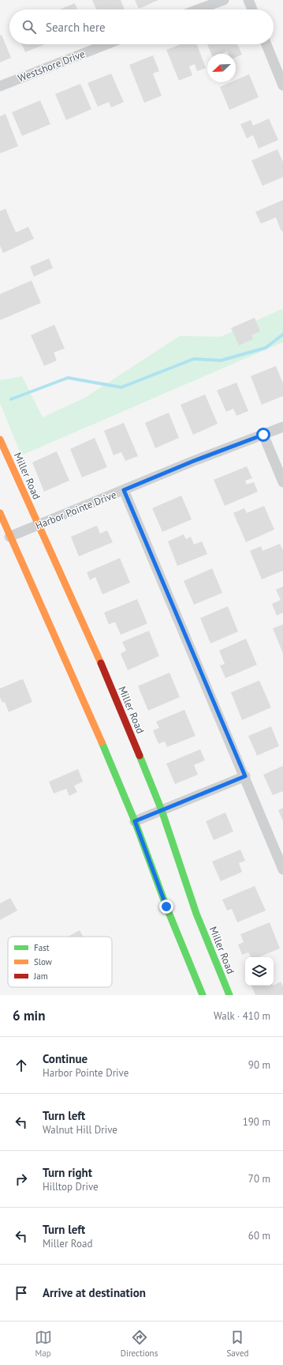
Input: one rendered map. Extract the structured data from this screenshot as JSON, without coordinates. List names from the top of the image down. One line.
{"streets":{"main road":["Miller Road"],"street":["Westshore Drive","Harbor Pointe Drive"]},"crossings":[["Miller Road","Harbor Pointe Drive"]],"legend":["Fast","Slow","Jam"],"north":"bottom left","page":{"search":"Search here","heading":["6 min","Walk · 410 m"],"list":[["Continue","Harbor Pointe Drive","90 m"],["Turn left","Walnut Hill Drive","190 m"],["Turn right","Hilltop Drive","70 m"],["Turn left","Miller Road","60 m"],"Arrive at destination"],"nav":["Map","Directions","Saved"]}}
